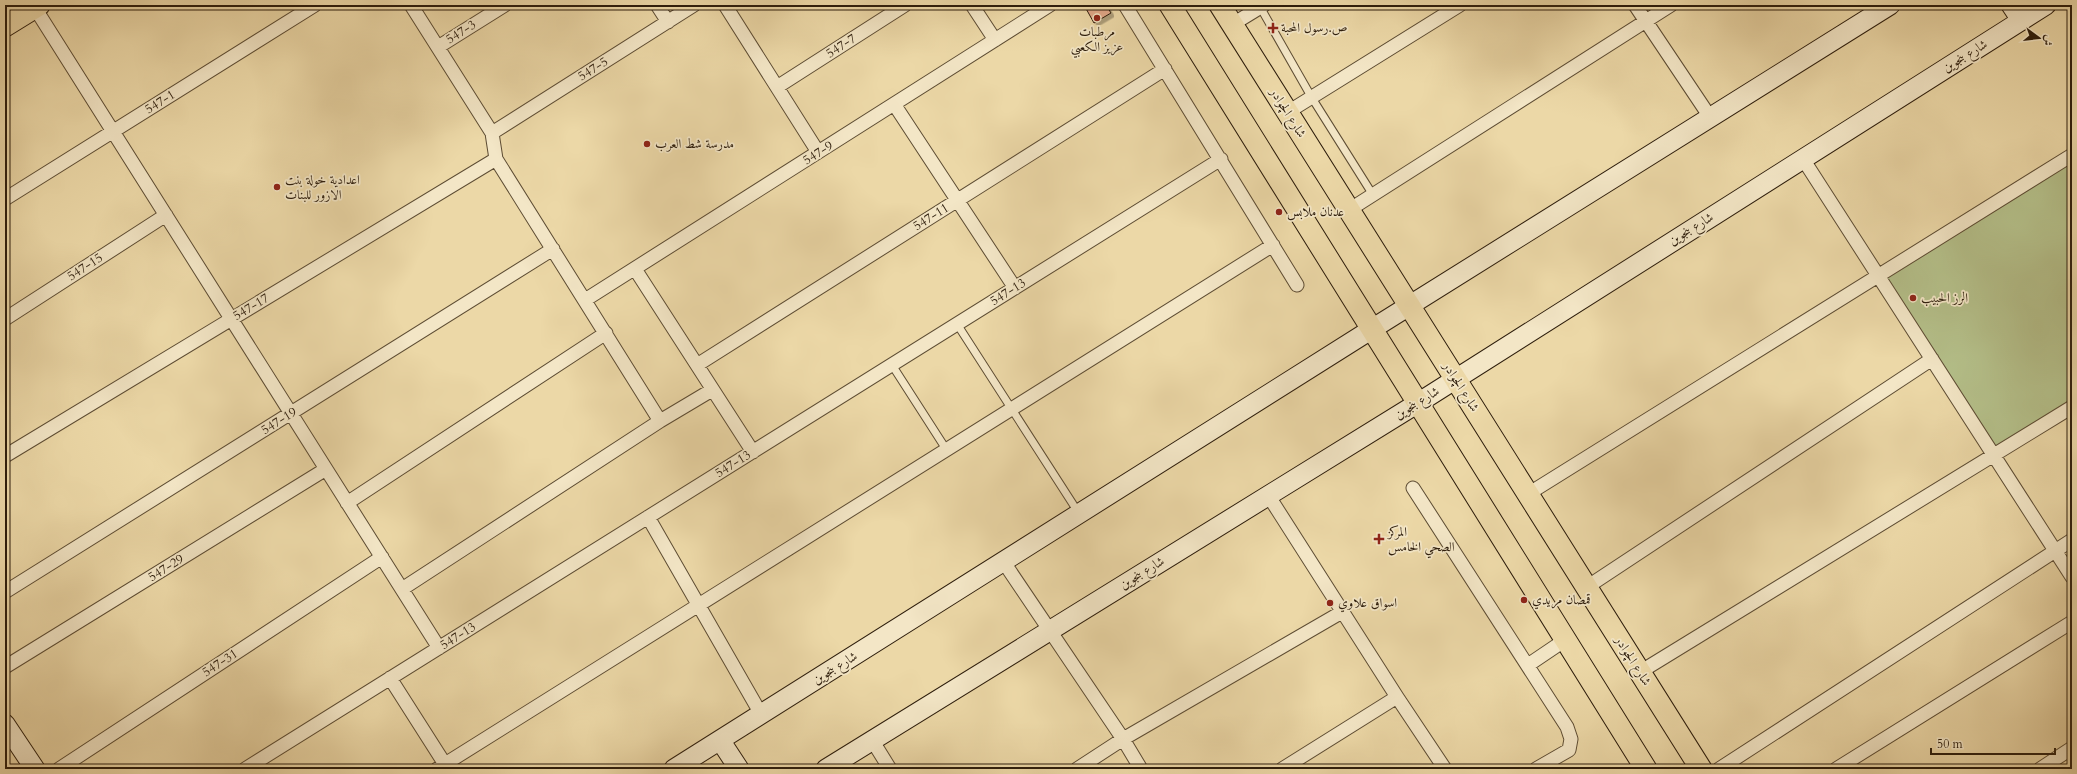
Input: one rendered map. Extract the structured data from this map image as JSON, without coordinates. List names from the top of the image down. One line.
{"streets":{"main road":["شارع الچوادر"],"street":["547-3","547-7","شارع بنجوين","547-5","547-1","547-9","547-11","547-15","547-13","547-17","547-19","547-29","547-31"]},"crossings":[["شارع بنجوين","شارع الچوادر"]],"places":{"other":["مرطبات عزيز الكعبي","مدرسة شط العرب","اعدادية خولة بنت الازور للبنات","عدنان ملابس","الرز الحبيب","قمصان مريدي","اسواق علاوي"],"health":["ص.رسول المحبة","المركز الصحي الخامس"]},"scale_bar":"50 m","north":"right"}
